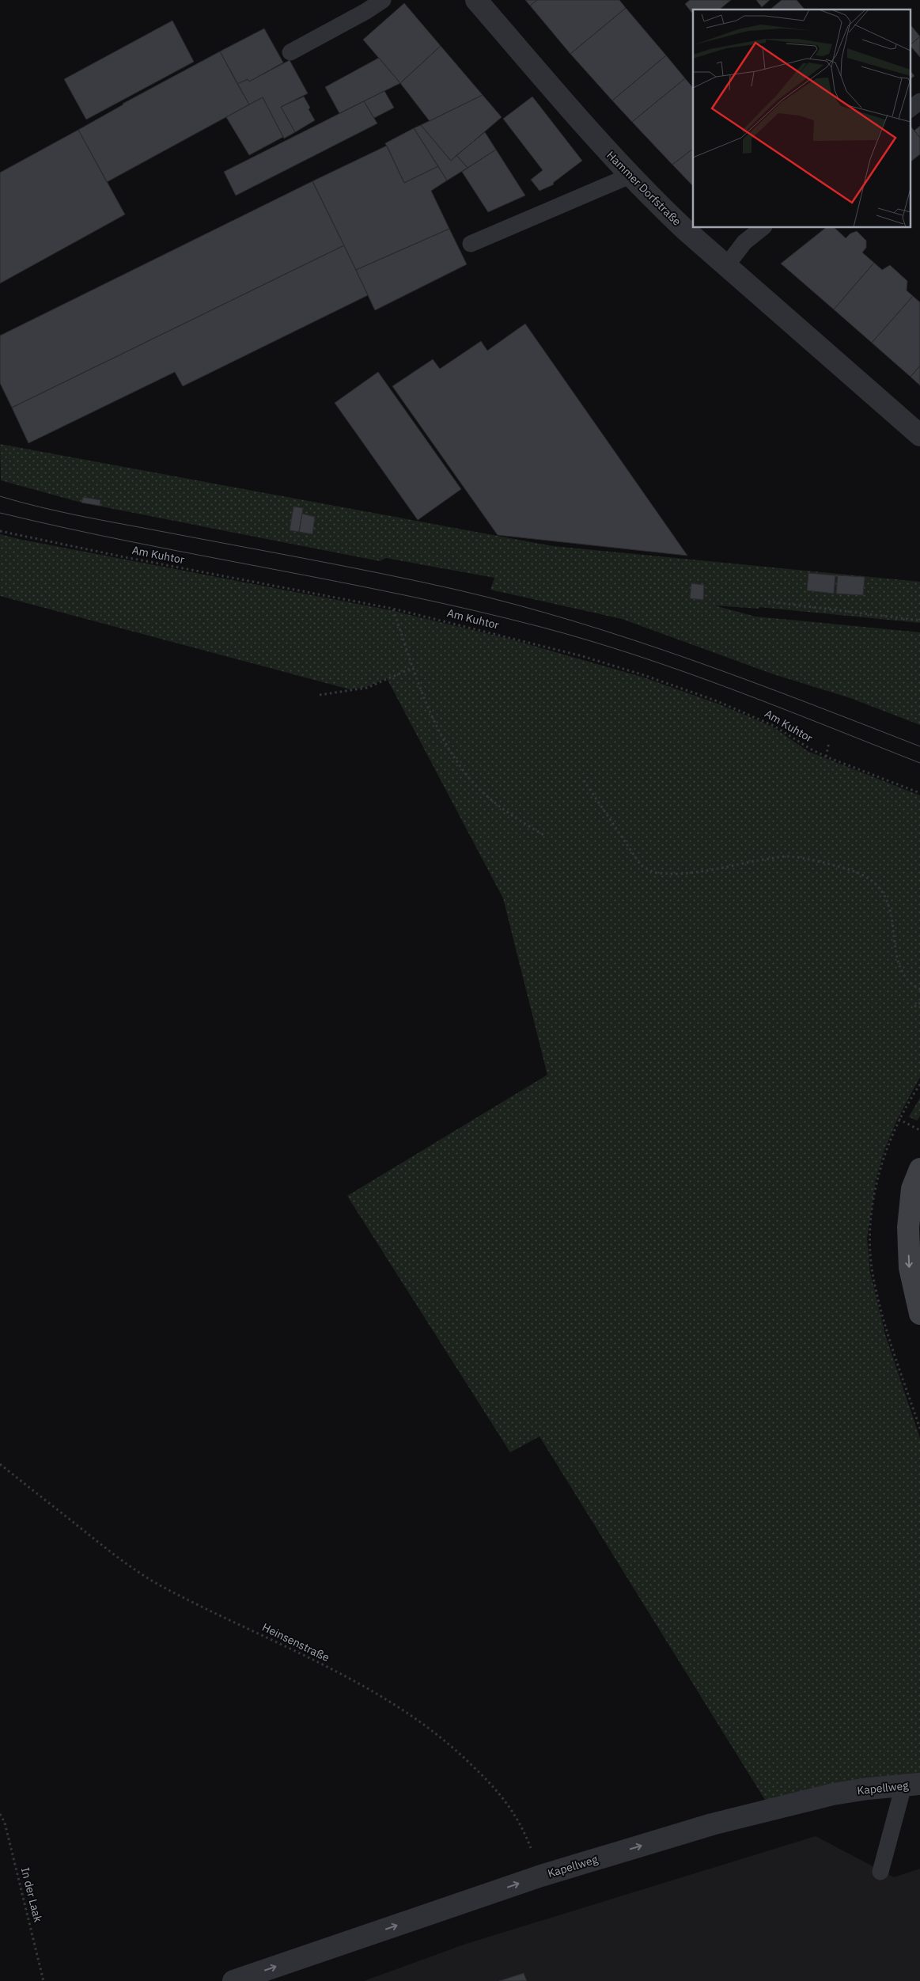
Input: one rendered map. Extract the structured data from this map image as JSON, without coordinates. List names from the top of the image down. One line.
{"streets":{"street":["Hammer Dorfstraße","Kapellweg"],"path":["Am Kuhtor","Heinsenstraße","In der Laak"]},"crossings":[["Heinsenstraße","Kapellweg"]],"one_way":["Kapellweg"]}
